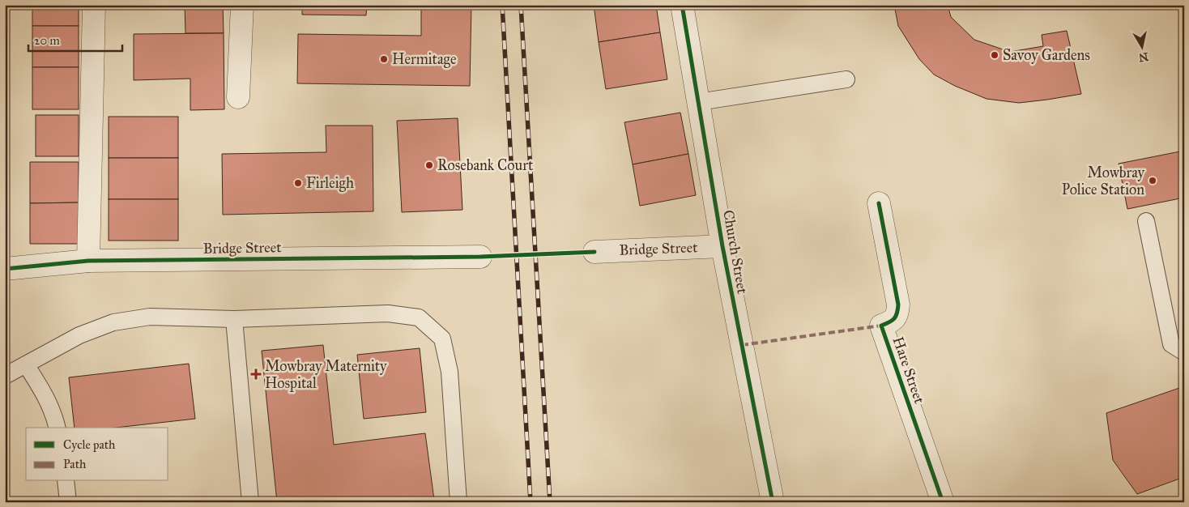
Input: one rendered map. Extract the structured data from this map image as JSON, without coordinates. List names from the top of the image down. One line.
{"streets":{"street":["Bridge Street","Church Street","Hare Street"]},"crossings":[["Bridge Street","Church Street"]],"places":{"other":["Savoy Gardens","Hermitage","Rosebank Court","Mowbray Police Station","Firleigh"],"health":["Mowbray Maternity Hospital"]},"legend":["Cycle path","Path"],"scale_bar":"20 m","north":"bottom"}
